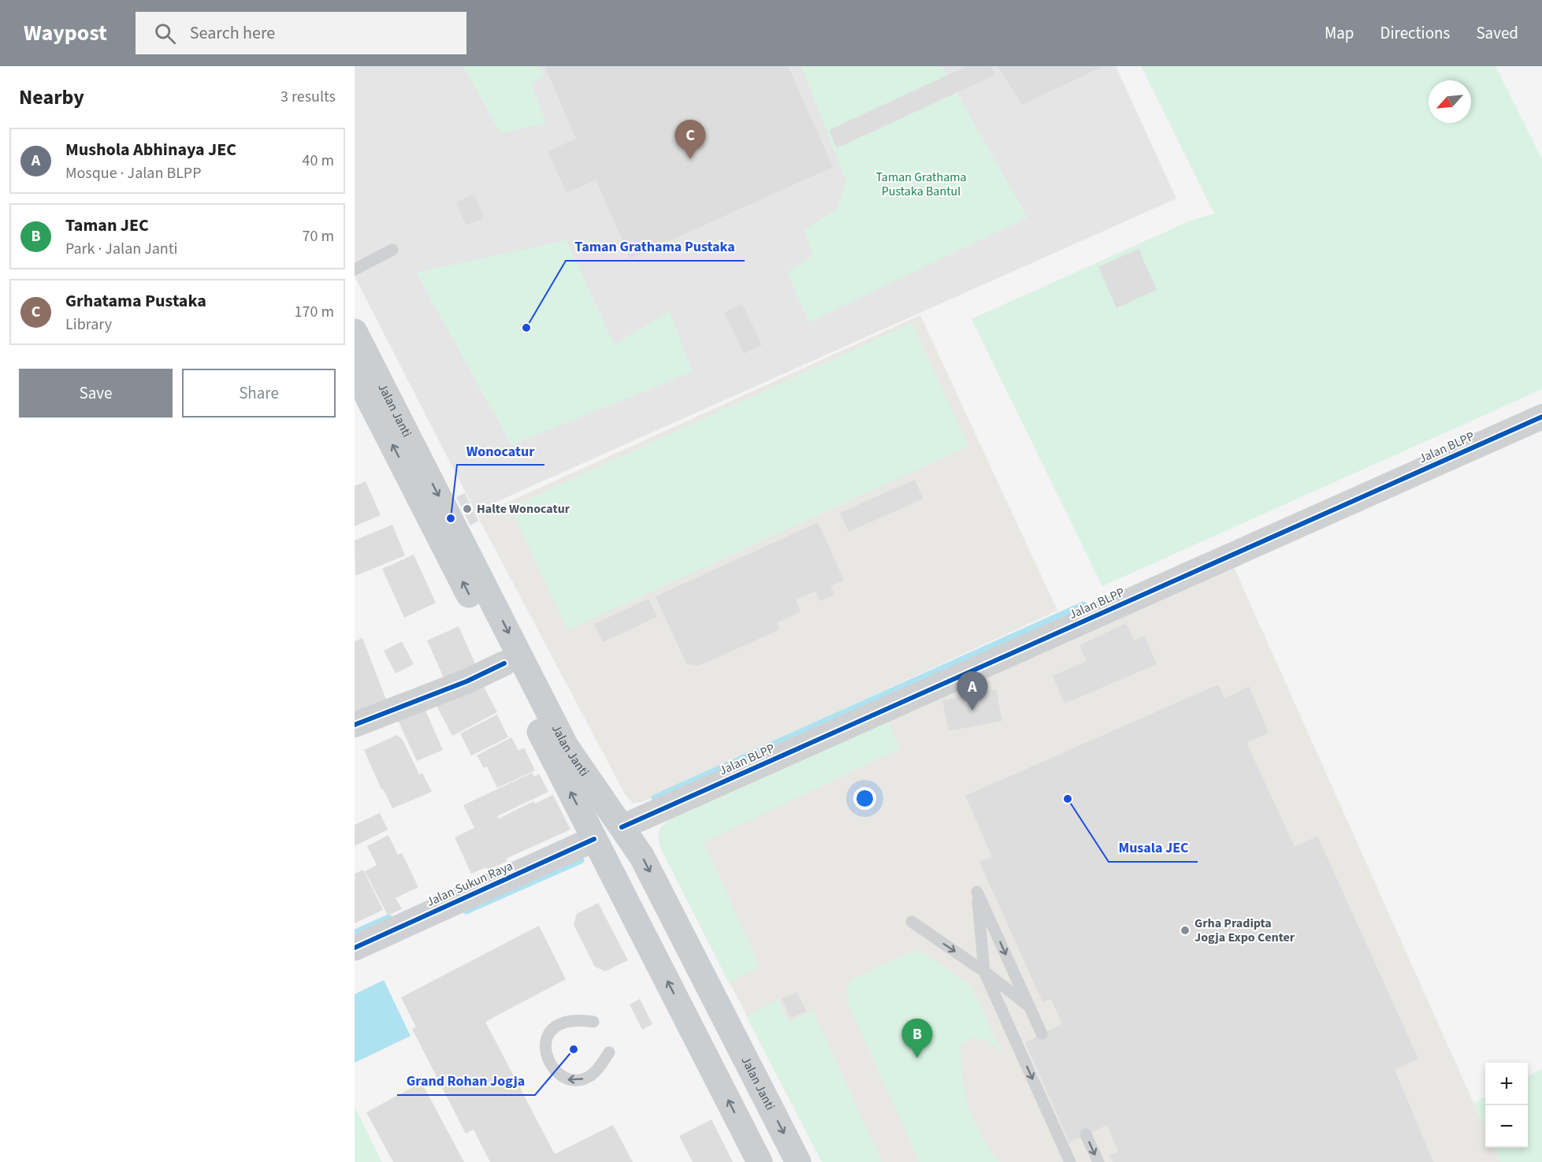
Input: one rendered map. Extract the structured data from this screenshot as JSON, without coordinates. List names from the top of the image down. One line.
{"streets":{"main road":["Jalan Janti"],"street":["Jalan BLPP","Jalan Sukun Raya"]},"crossings":[["Jalan Janti","Jalan BLPP"],["Jalan Janti","Jalan Sukun Raya"]],"parks":["Taman Grathama Pustaka Bantul"],"places":["Taman Grathama Pustaka","Halte Wonocatur","Wonocatur","Musala JEC","Grha Pradipta Jogja Expo Center","Grand Rohan Jogja"],"north":"bottom left","page":{"header":"Waypost","search":"Search here","nav":["Map","Directions","Saved"],"heading":["Nearby","3 results"],"pins":["C","A","B"],"list":[{"mark":"A","name":"Mushola Abhinaya JEC","note":"Mosque · Jalan BLPP","value":"40 m"},{"mark":"B","name":"Taman JEC","note":"Park · Jalan Janti","value":"70 m"},{"mark":"C","name":"Grhatama Pustaka","note":"Library","value":"170 m"}],"buttons":["Save","Share"],"map_buttons":["+","−"]}}
